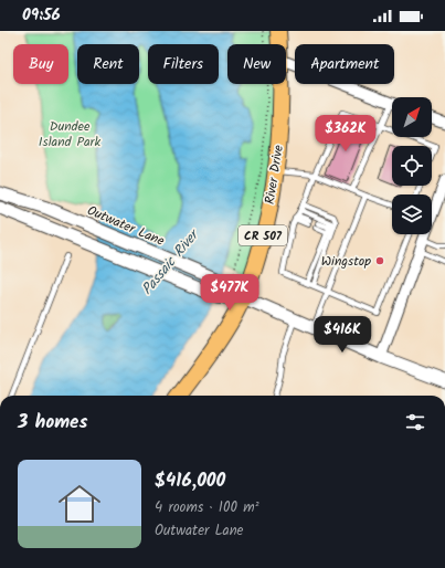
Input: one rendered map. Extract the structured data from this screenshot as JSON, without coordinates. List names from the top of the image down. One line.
{"streets":{"main road":["River Drive","CR 507"],"street":["Outwater Lane"]},"crossings":[["River Drive","Outwater Lane"]],"water":["Passaic River"],"parks":["Dundee Island Park"],"places":["Wingstop"],"north":"top right","page":{"status":"09:56","chip":["Buy","Rent","Filters","New","Apartment"],"price":["$362K","$477K","$416K"],"heading":"3 homes","list":[{"name":"$416,000","note":"4 rooms · 100 m² · Outwater Lane"}]}}
